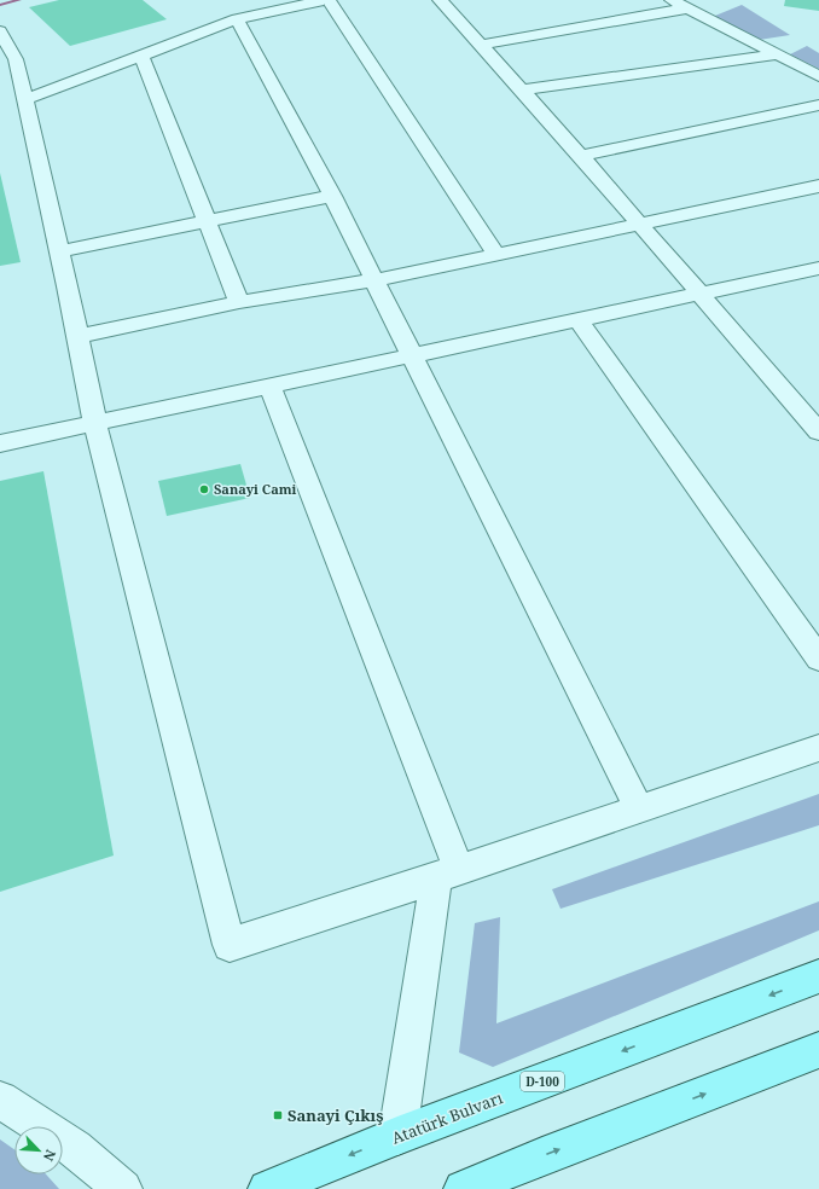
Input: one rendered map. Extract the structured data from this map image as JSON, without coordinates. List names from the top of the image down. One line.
{"streets":{"main road":["D-100","Atatürk Bulvarı"]},"places":{"other":["Sanayi Cami"],"transit":["Sanayi Çıkış"]},"north":"bottom right"}
